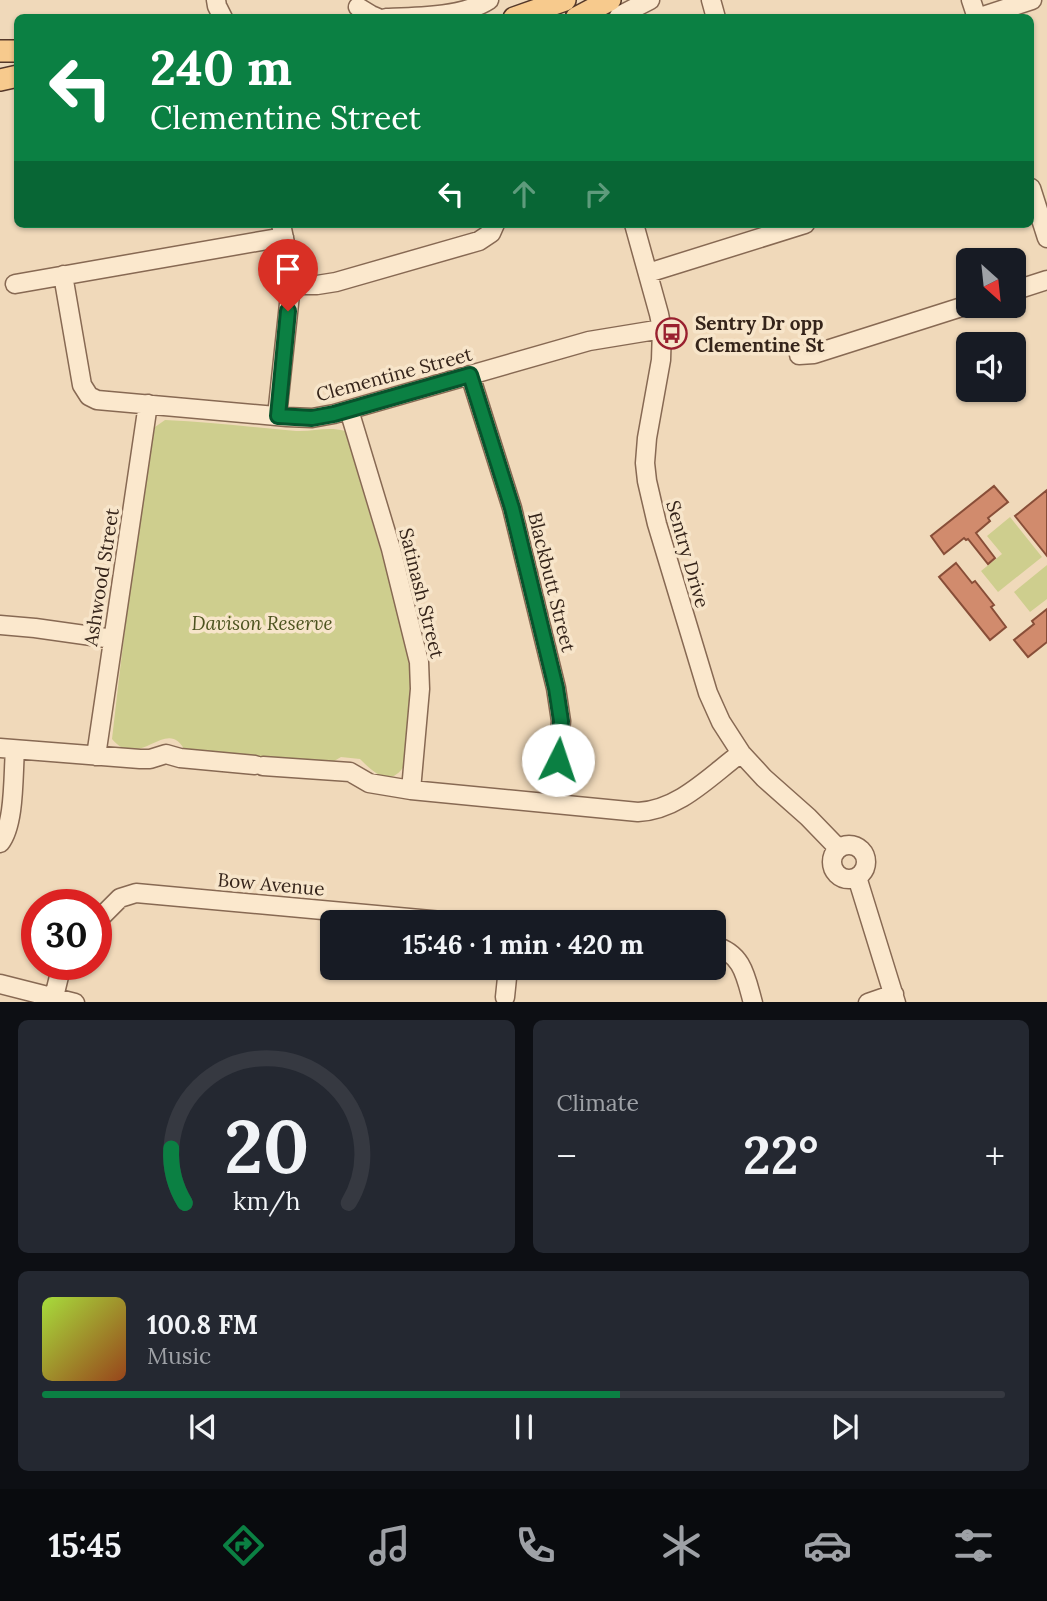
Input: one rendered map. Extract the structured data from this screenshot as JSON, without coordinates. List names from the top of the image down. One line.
{"streets":{"street":["Clementine Street","Sentry Drive","Ashwood Street","Blackbutt Street","Satinash Street","Bow Avenue"]},"crossings":[["Clementine Street","Sentry Drive"],["Clementine Street","Ashwood Street"],["Clementine Street","Blackbutt Street"],["Clementine Street","Satinash Street"]],"parks":["Davison Reserve"],"places":{"bus stop":["Sentry Dr opp Clementine St"]},"north":"bottom right","page":{"turn":["240 m","Clementine Street"],"limit":"30","trip":"15:46 · 1 min · 420 m","tile":"Climate","heat":["−","22°","+"],"song":["100.8 FM","Music"],"tabs":"15:45","gauge":["20","km/h"]}}
